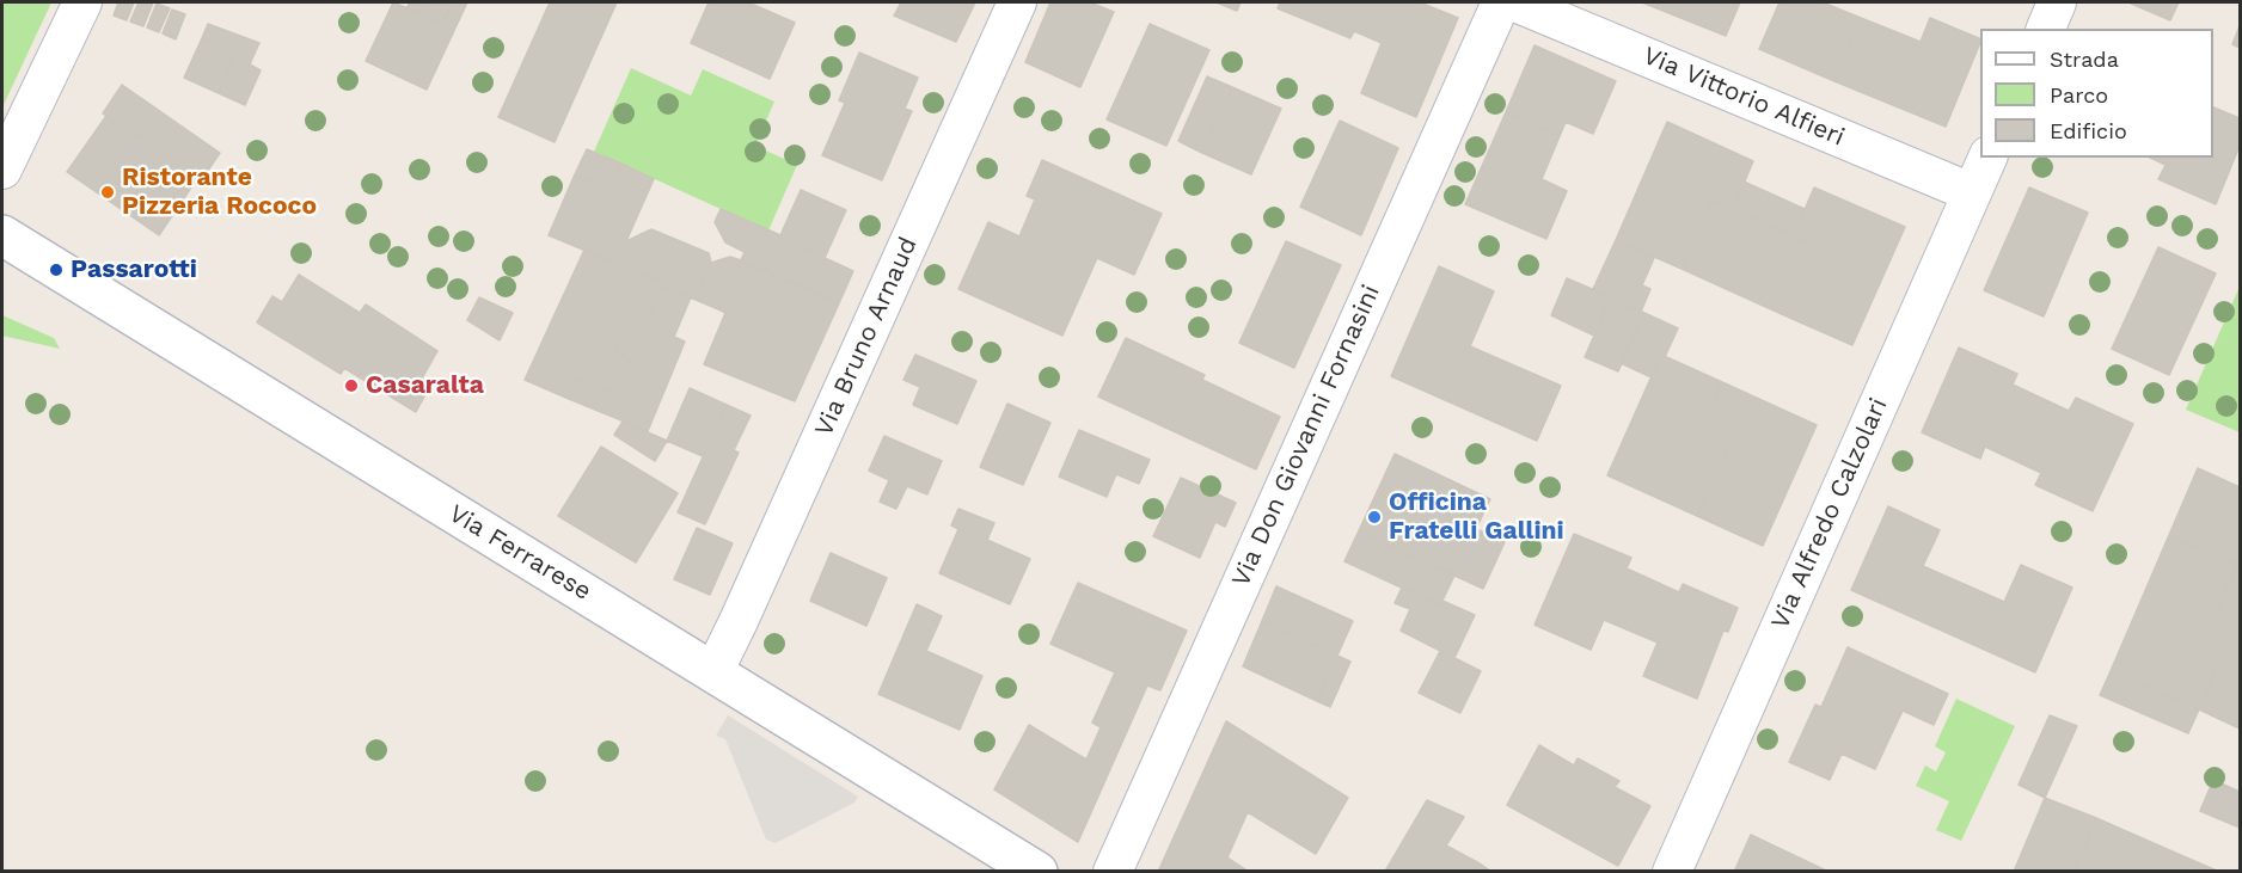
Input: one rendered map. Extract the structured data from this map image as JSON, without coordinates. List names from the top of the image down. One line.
{"streets":{"main road":["Via Ferrarese"],"street":["Via Vittorio Alfieri","Via Bruno Arnaud","Via Don Giovanni Fornasini","Via Alfredo Calzolari"]},"crossings":[["Via Vittorio Alfieri","Via Alfredo Calzolari"],["Via Bruno Arnaud","Via Ferrarese"]],"places":["Ristorante Pizzeria Rococo","Passarotti","Casaralta","Officina Fratelli Gallini"],"legend":["Strada","Parco","Edificio"]}
